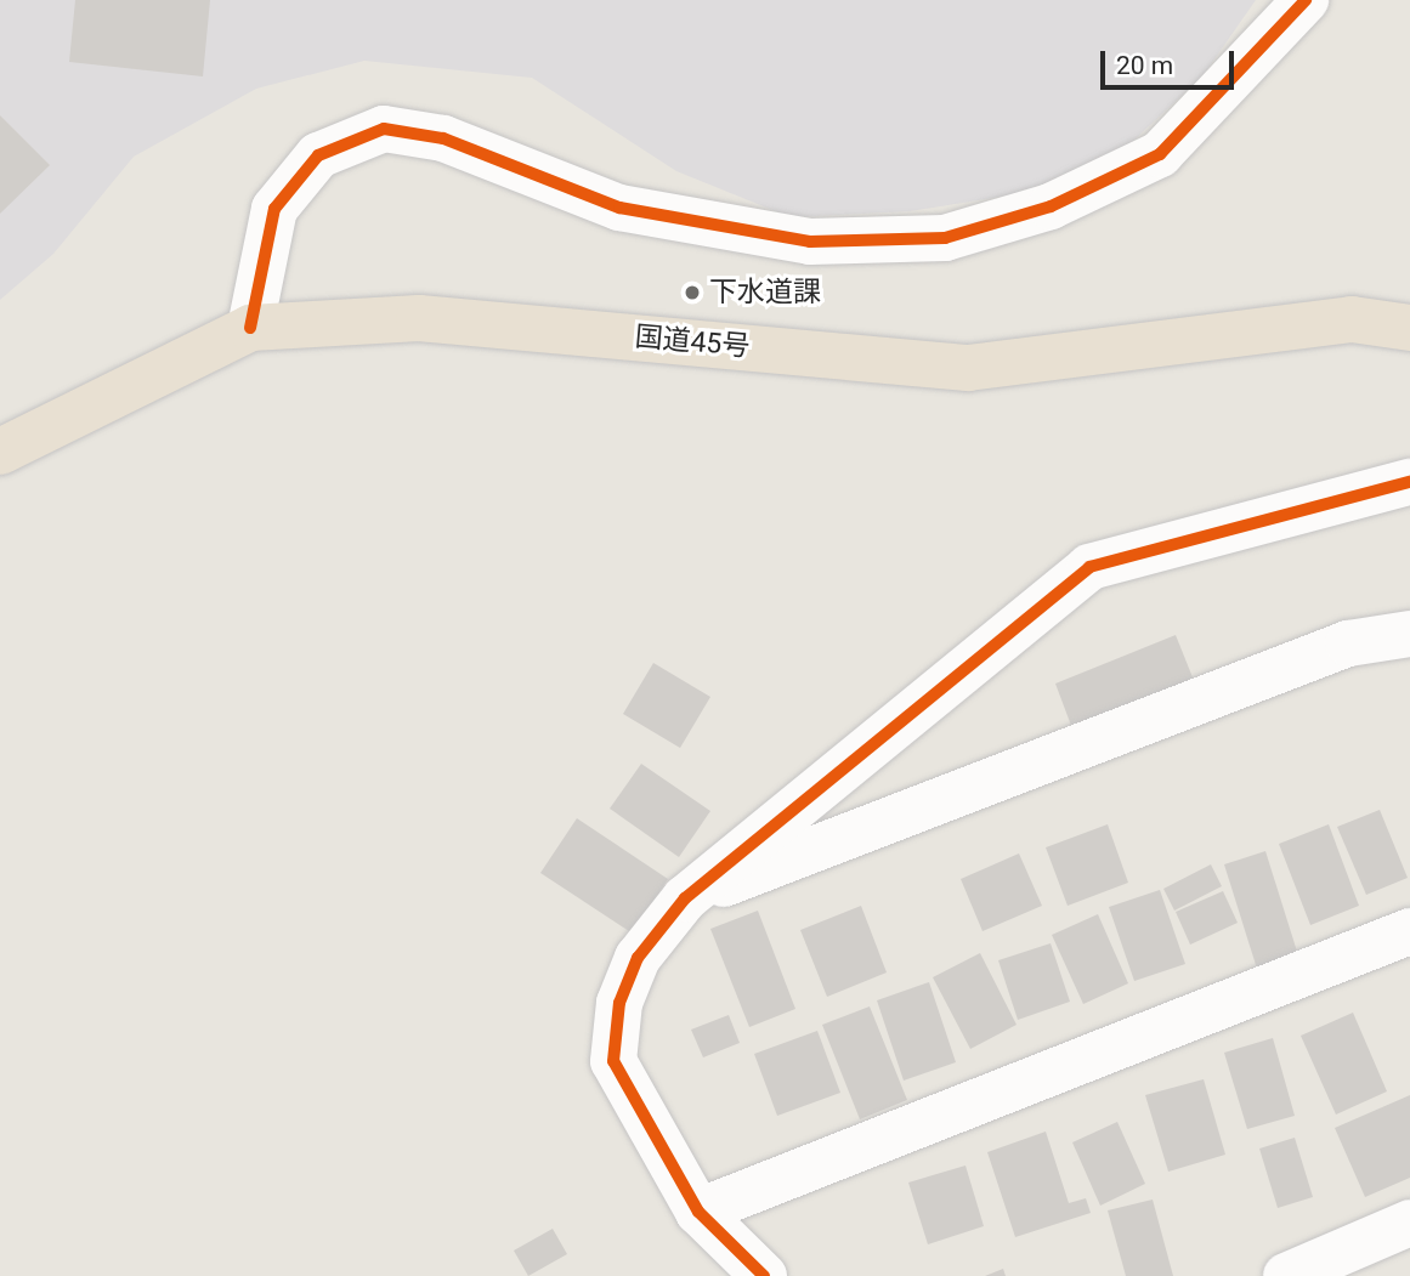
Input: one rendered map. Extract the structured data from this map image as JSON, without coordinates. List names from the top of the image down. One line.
{"streets":{"highway":["国道45号"]},"places":["下水道課"],"scale_bar":"20 m"}
